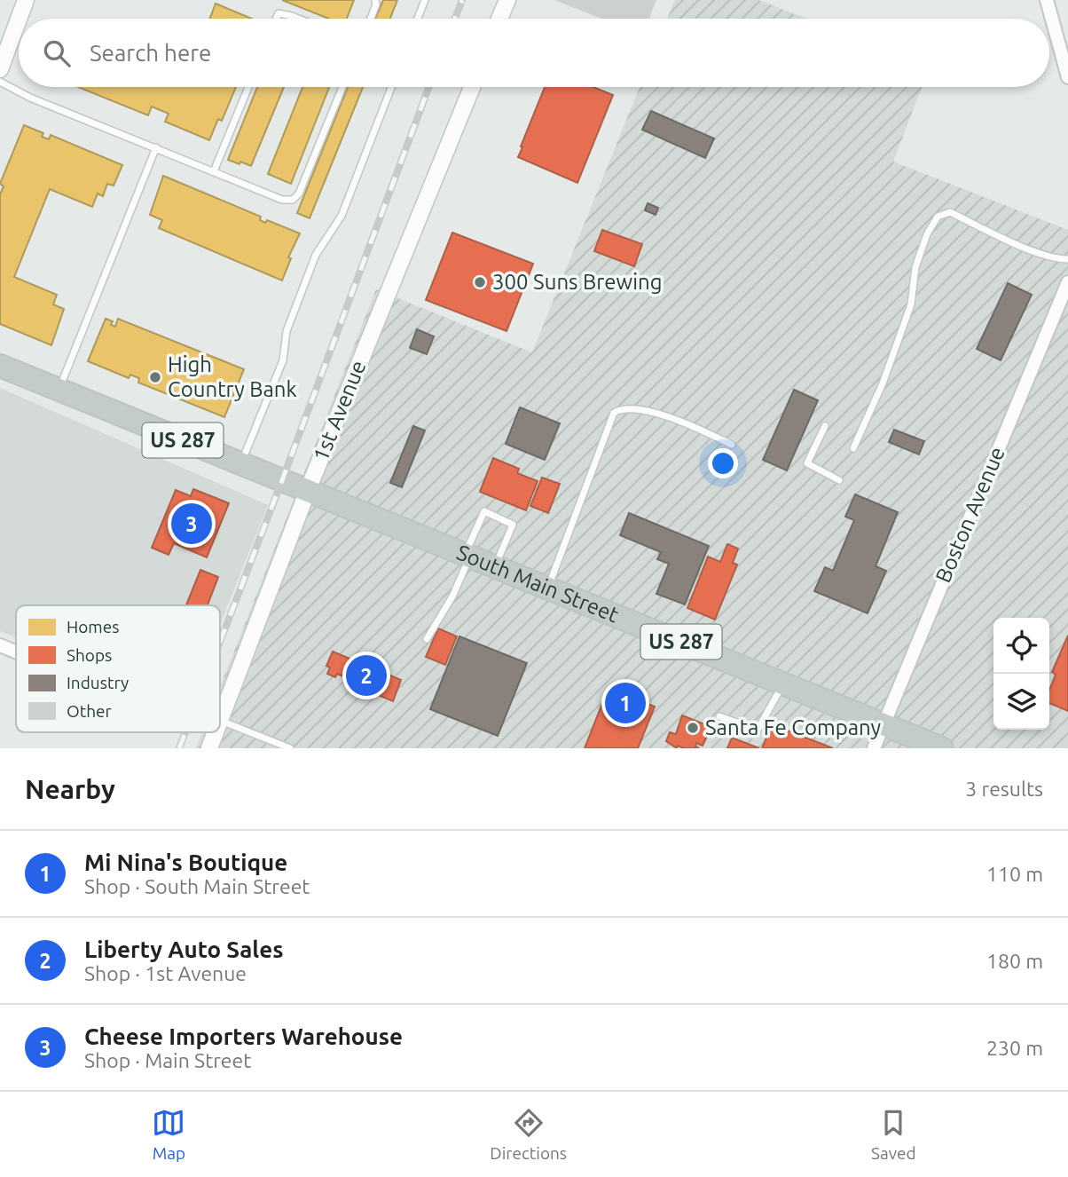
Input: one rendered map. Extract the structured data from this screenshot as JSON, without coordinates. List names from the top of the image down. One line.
{"streets":{"highway":["US 287","South Main Street"],"street":["1st Avenue","Boston Avenue"]},"crossings":[["1st Avenue","US 287"],["1st Avenue","South Main Street"],["US 287","South Main Street"],["Boston Avenue","South Main Street"]],"places":["300 Suns Brewing","High Country Bank","Santa Fe Company"],"legend":["Homes","Shops","Industry","Other"],"page":{"search":"Search here","pins":["3","2","1"],"heading":["Nearby","3 results"],"list":[{"mark":"1","name":"Mi Nina's Boutique","note":"Shop · South Main Street","value":"110 m"},{"mark":"2","name":"Liberty Auto Sales","note":"Shop · 1st Avenue","value":"180 m"},{"mark":"3","name":"Cheese Importers Warehouse","note":"Shop · Main Street","value":"230 m"}],"nav":["Map","Directions","Saved"]}}
